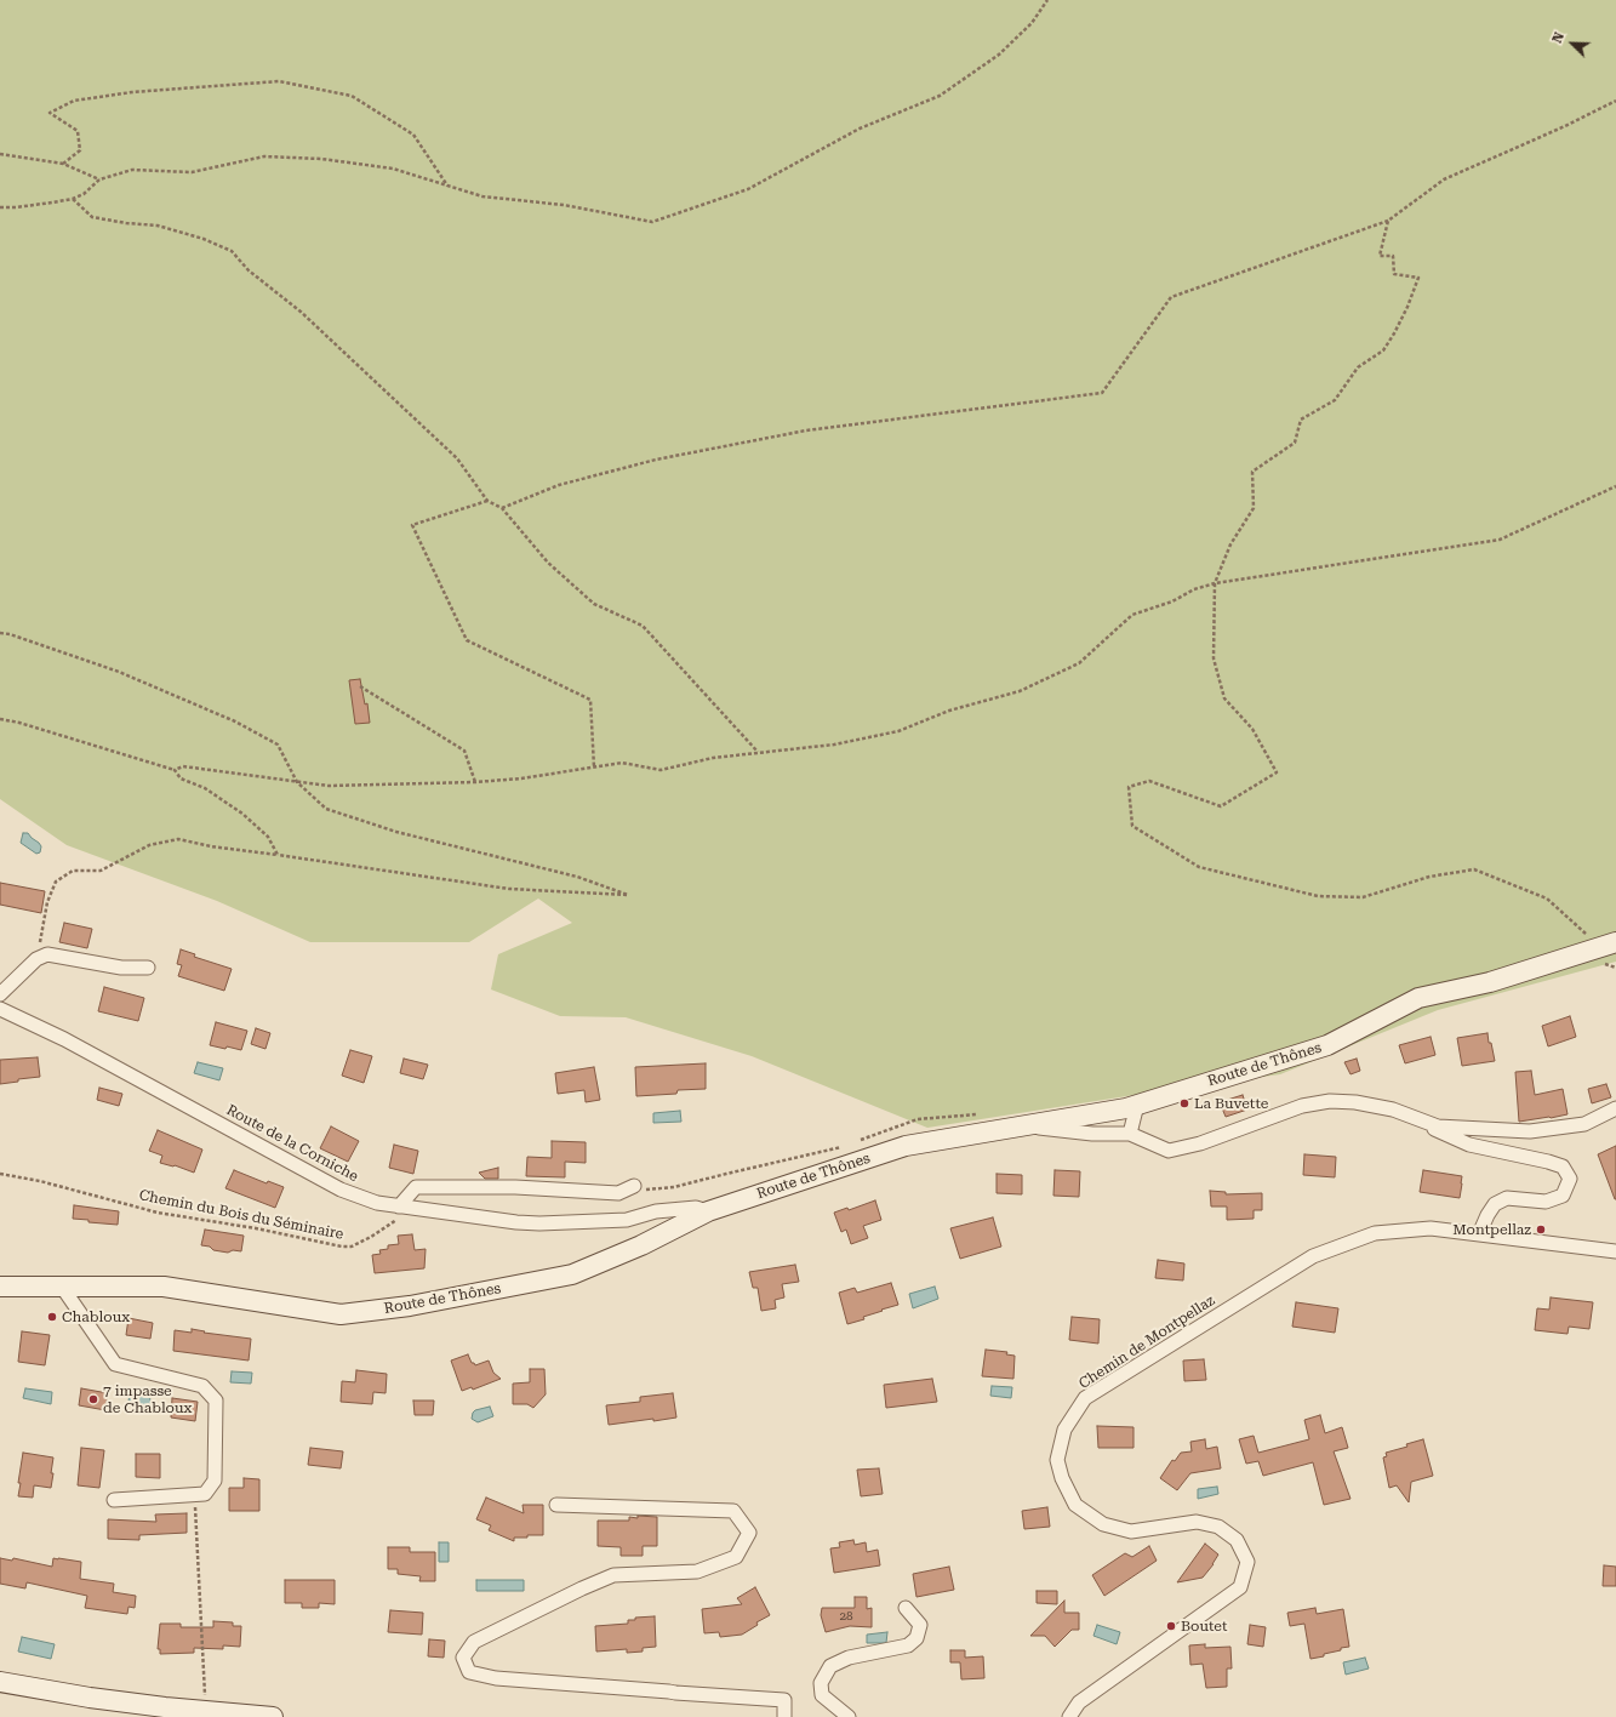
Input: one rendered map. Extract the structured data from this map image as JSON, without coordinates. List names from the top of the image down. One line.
{"streets":{"main road":["Route de Thônes"],"street":["Route de la Corniche","Chemin de Montpellaz"],"path":["Chemin du Bois du Séminaire"]},"crossings":[["Route de Thônes","Route de la Corniche"],["Route de la Corniche","Chemin du Bois du Séminaire"]],"places":["La Buvette","Montpellaz","Chabloux","7 impasse de Chabloux","Boutet"],"house_numbers":["28"],"north":"top left"}
